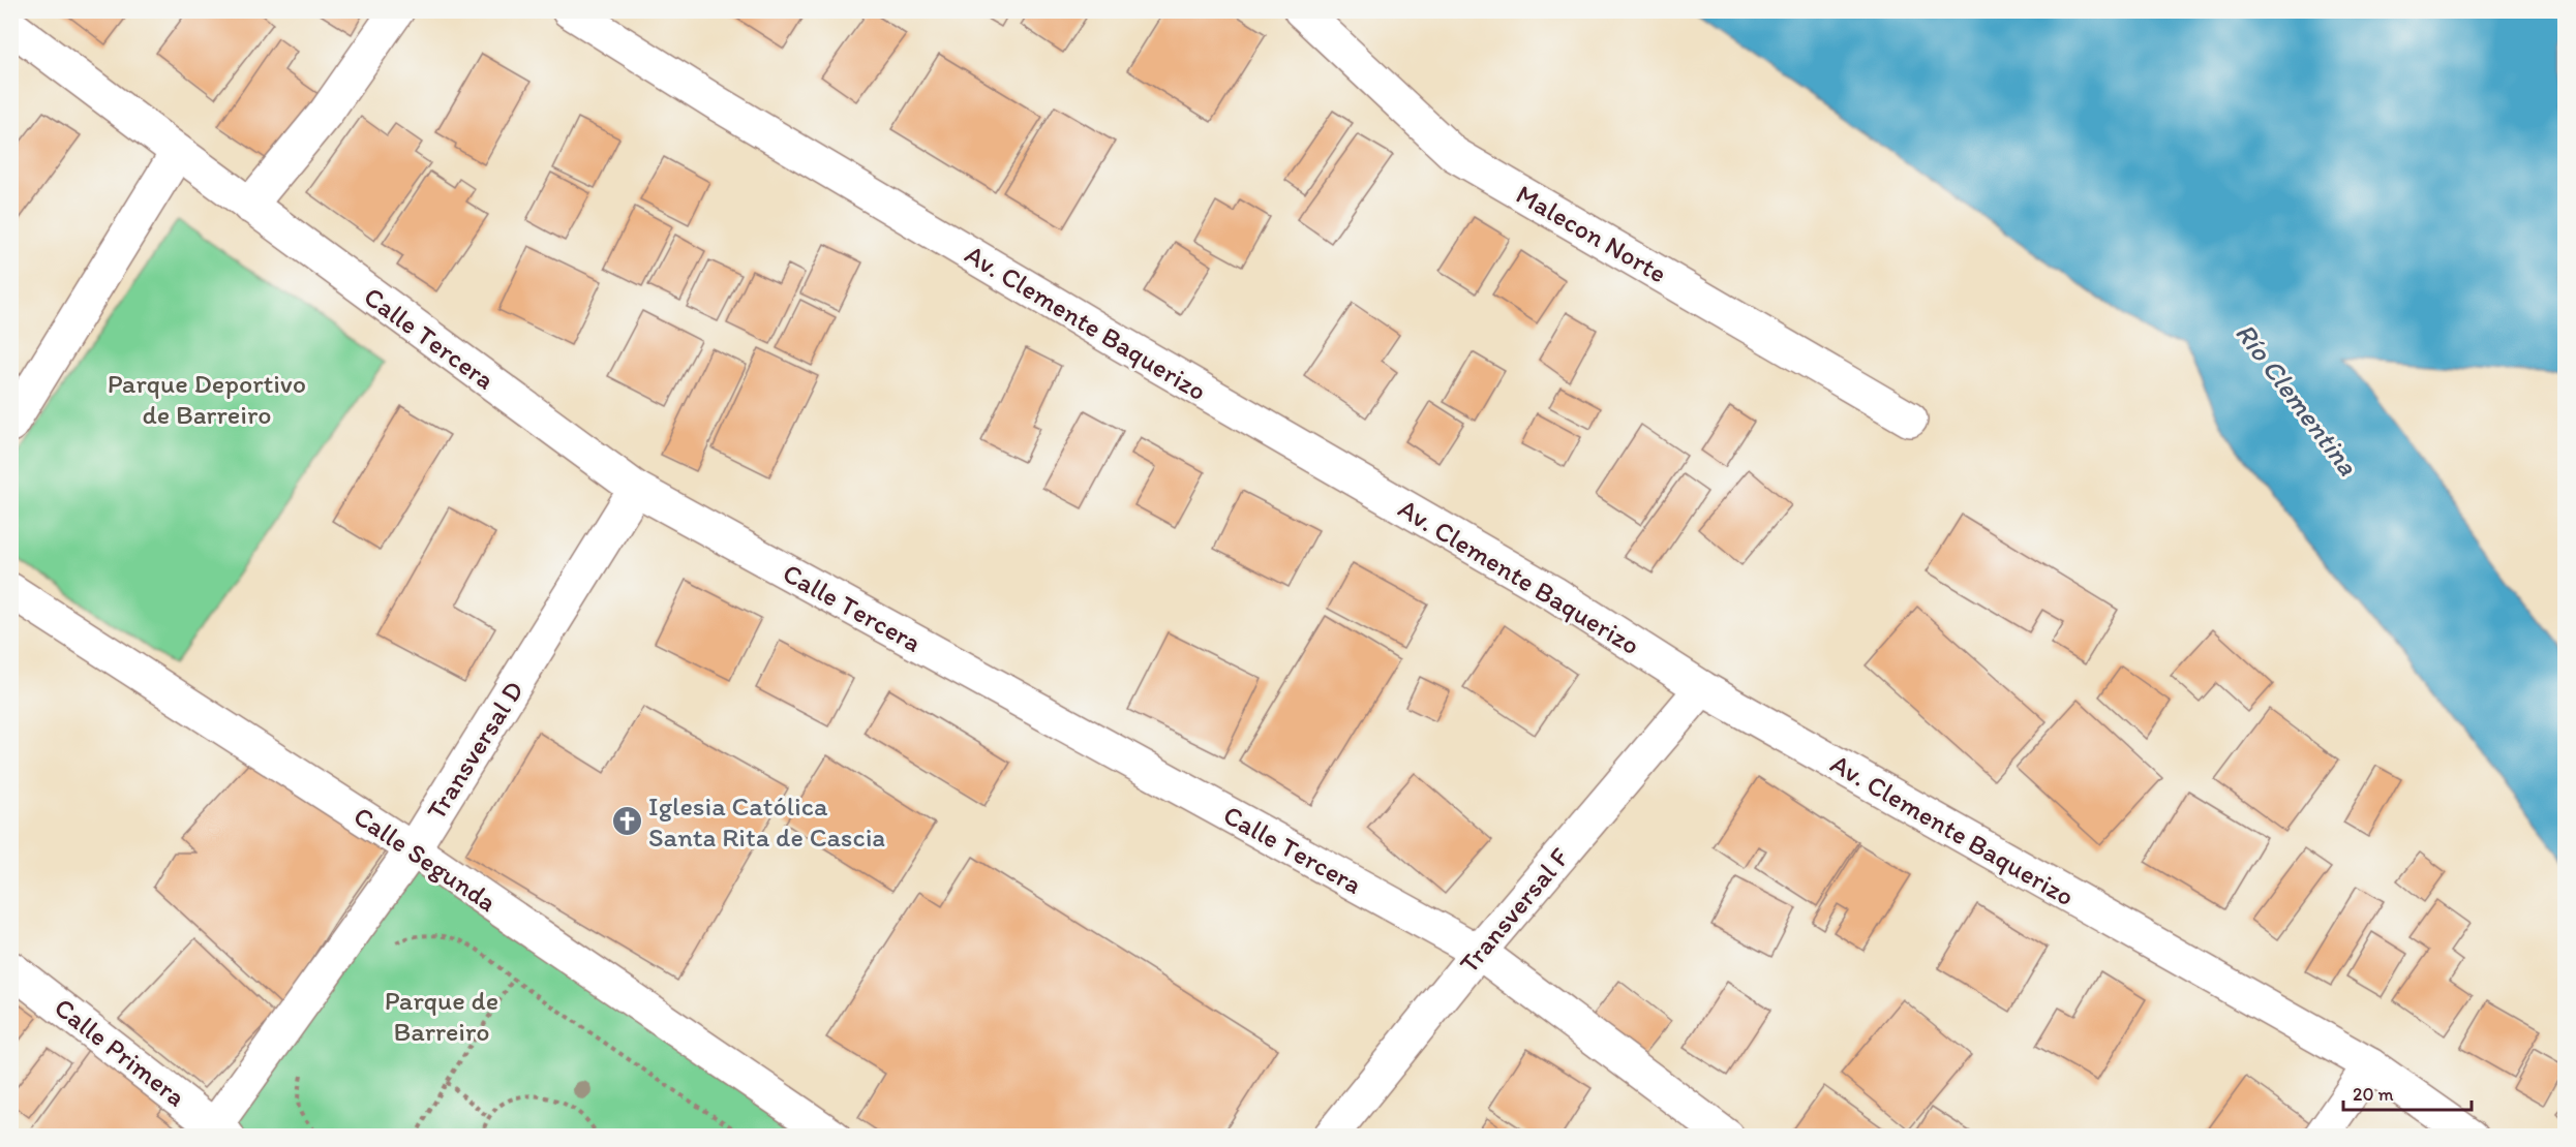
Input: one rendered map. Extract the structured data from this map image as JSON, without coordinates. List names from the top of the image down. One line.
{"streets":{"main road":["Malecon Norte","Av. Clemente Baquerizo","Calle Tercera","Transversal D","Calle Segunda","Transversal F","Calle Primera"]},"crossings":[["Av. Clemente Baquerizo","Transversal F"],["Calle Tercera","Transversal D"],["Calle Tercera","Transversal F"],["Transversal D","Calle Segunda"],["Transversal D","Calle Primera"]],"water":["Río Clementina"],"parks":["Parque Deportivo de Barreiro","Parque de Barreiro"],"places":{"church":["Iglesia Católica Santa Rita de Cascia"]},"scale_bar":"20 m"}
